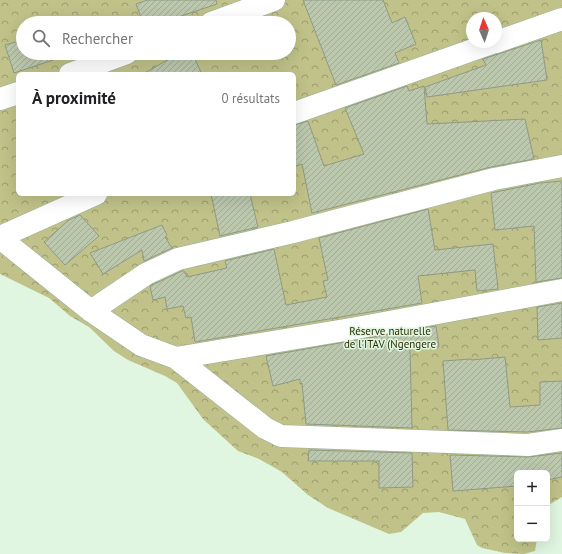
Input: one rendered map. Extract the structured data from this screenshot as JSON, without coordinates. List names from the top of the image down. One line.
{"parks":["Réserve naturelle de l'ITAV (Ngengere"],"north":"top","page":{"search":"Rechercher","heading":["À proximité","0 résultats"],"map_buttons":["+","−"]}}
